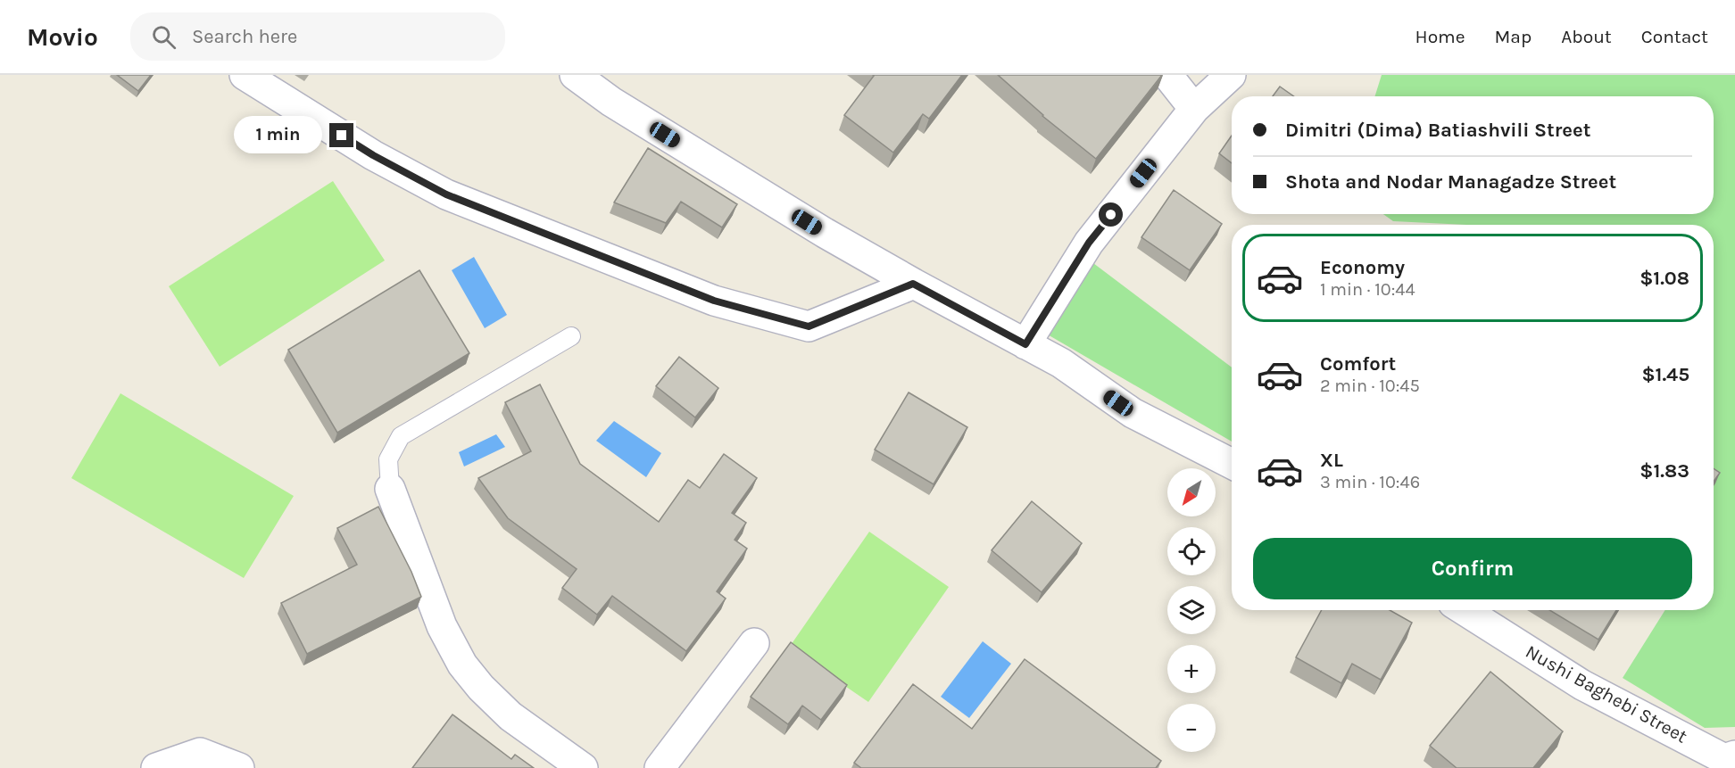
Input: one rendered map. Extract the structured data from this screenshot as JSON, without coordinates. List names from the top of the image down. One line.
{"streets":{"street":["Nushi Baghebi Street"]},"north":"bottom left","page":{"header":"Movio","search":"Search here","nav":["Home","Map","About","Contact"],"banner":["Dimitri (Dima) Batiashvili Street","Shota and Nodar Managadze Street"],"bubble":"1 min","list":[{"name":"Economy","note":"1 min · 10:44","value":"$1.08"},{"name":"Comfort","note":"2 min · 10:45","value":"$1.45"},{"name":"XL","note":"3 min · 10:46","value":"$1.83"}],"map_buttons":["+","−"],"buttons":"Confirm"}}
